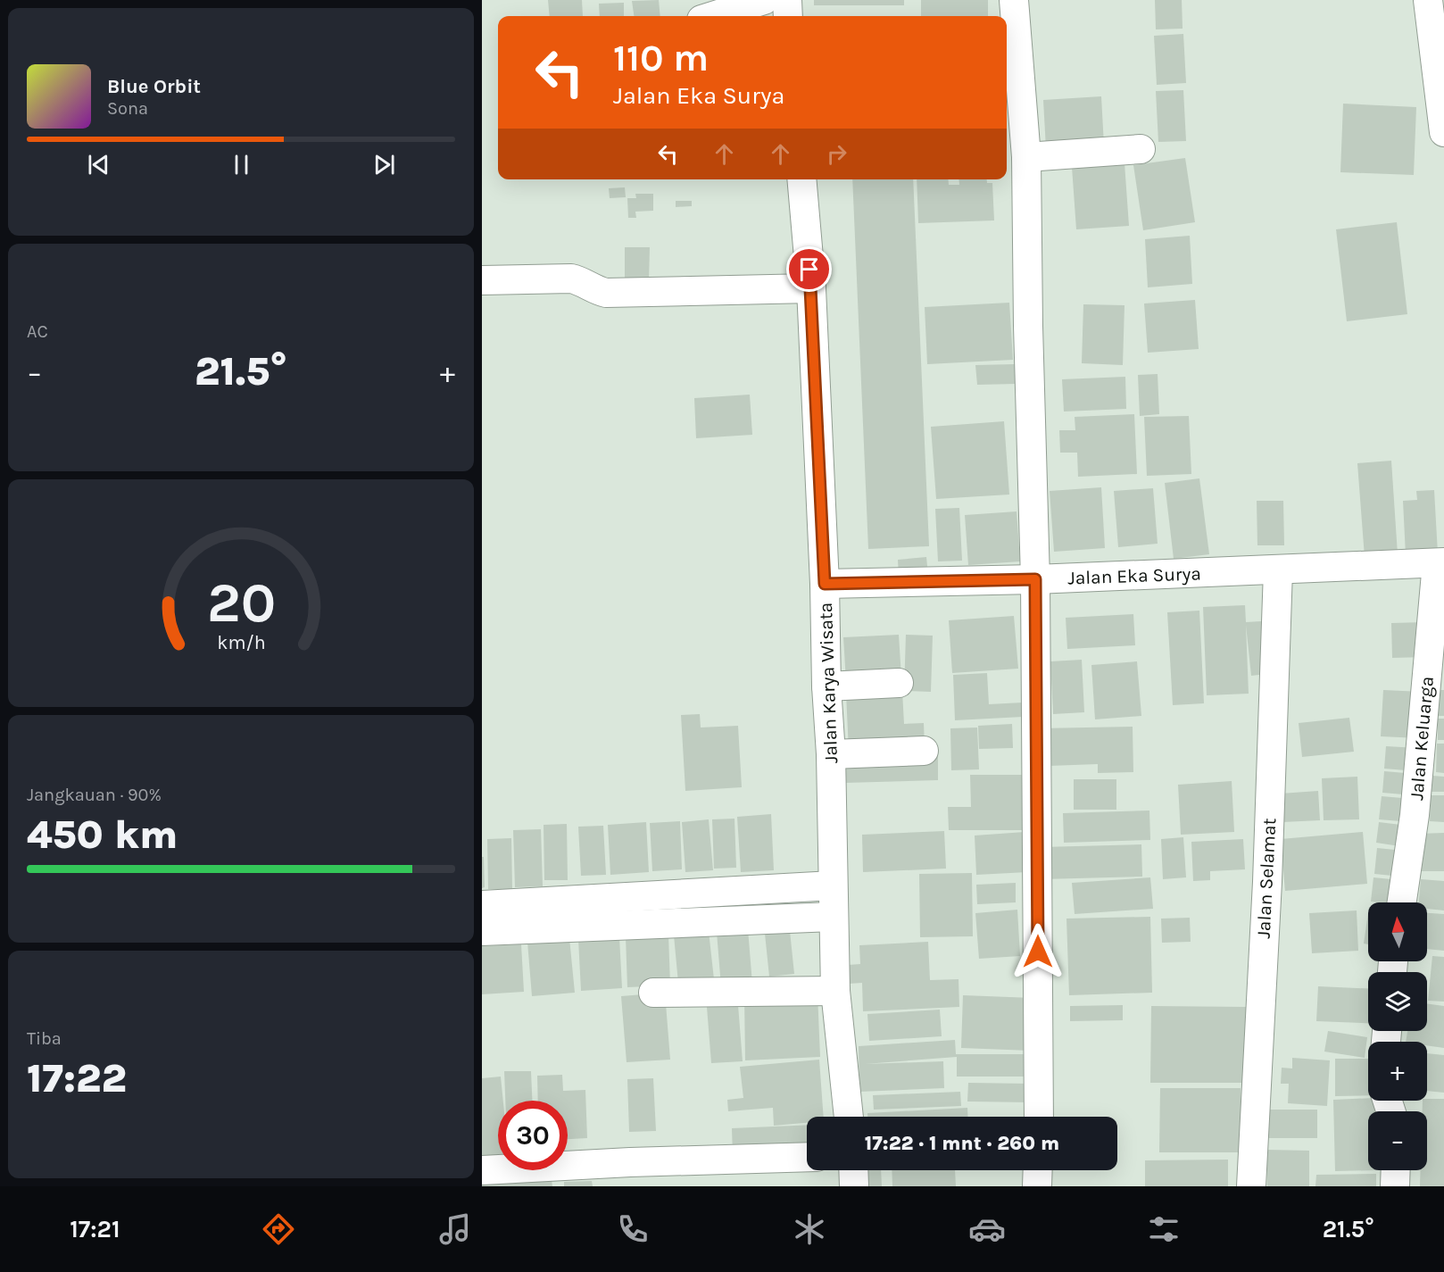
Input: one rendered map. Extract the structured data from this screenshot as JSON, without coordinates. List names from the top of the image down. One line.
{"streets":{"street":["Jalan Eka Surya","Jalan Karya Wisata","Jalan Keluarga","Jalan Selamat"]},"crossings":[["Jalan Eka Surya","Jalan Karya Wisata"],["Jalan Eka Surya","Jalan Keluarga"],["Jalan Eka Surya","Jalan Selamat"]],"north":"top","page":{"turn":["110 m","Jalan Eka Surya"],"song":["Blue Orbit","Sona"],"tile":["AC",["Jangkauan · 90%","450 km"],["Tiba","17:22"]],"heat":["−","21.5°","+"],"map_buttons":["+","−"],"limit":"30","trip":"17:22 · 1 mnt · 260 m","tabs":["17:21","21.5°"],"gauge":["20","km/h"]}}
